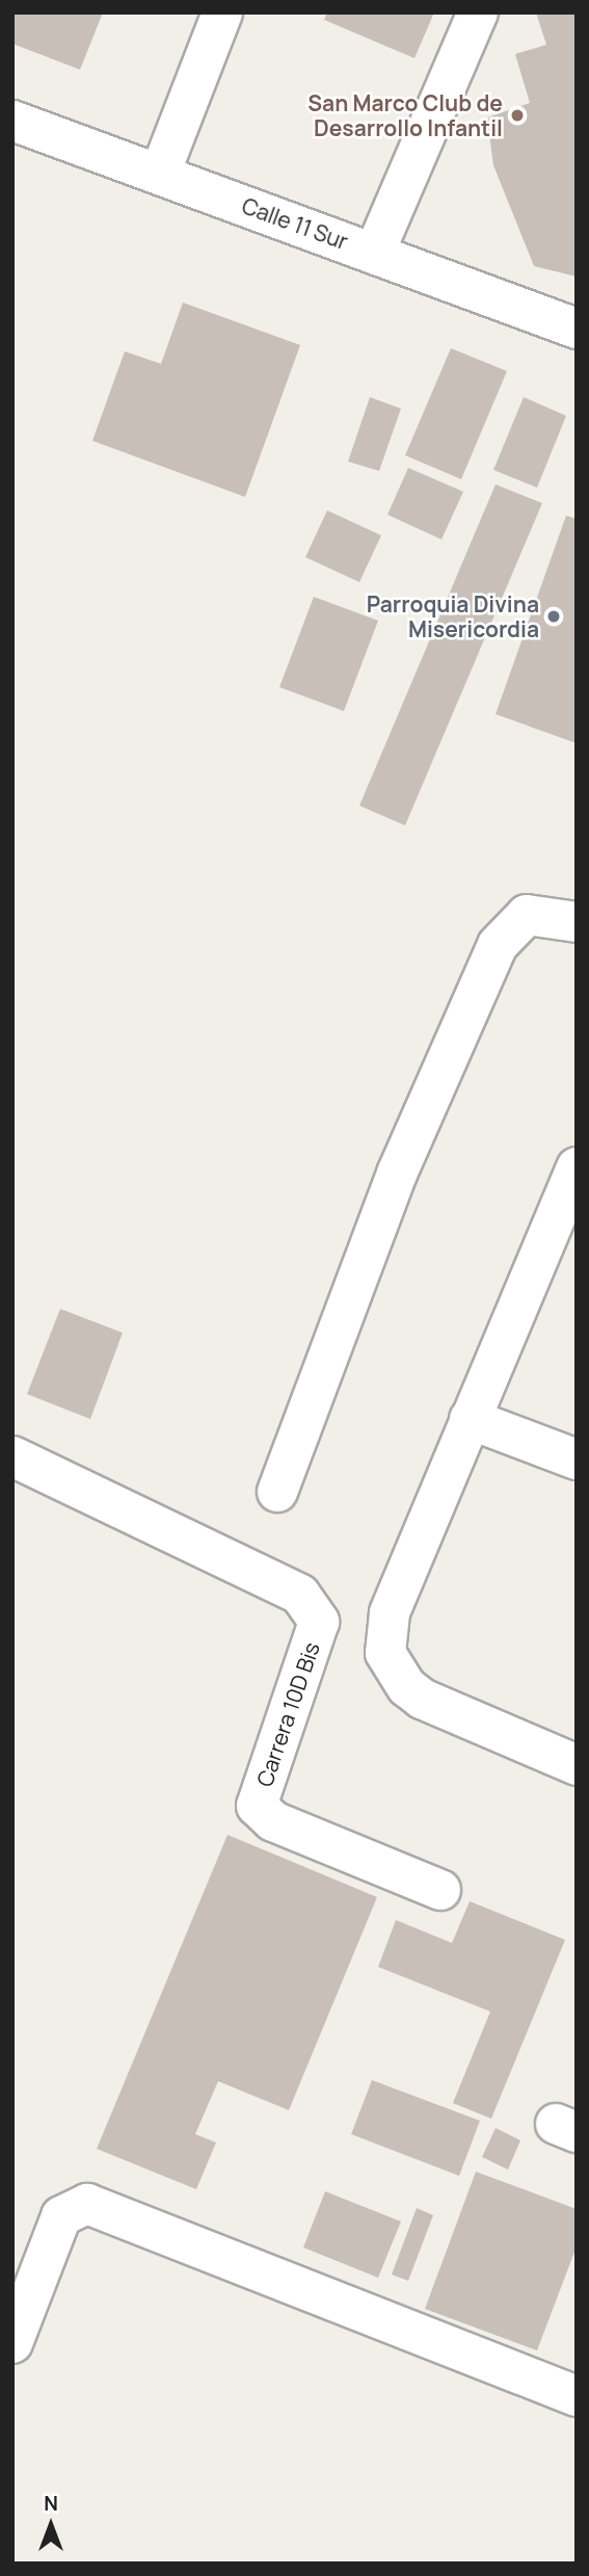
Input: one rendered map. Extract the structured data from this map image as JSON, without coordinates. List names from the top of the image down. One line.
{"streets":{"street":["Calle 11 Sur","Carrera 10D Bis"]},"places":["San Marco Club de Desarrollo Infantil","Parroquia Divina Misericordia"],"north":"top"}
